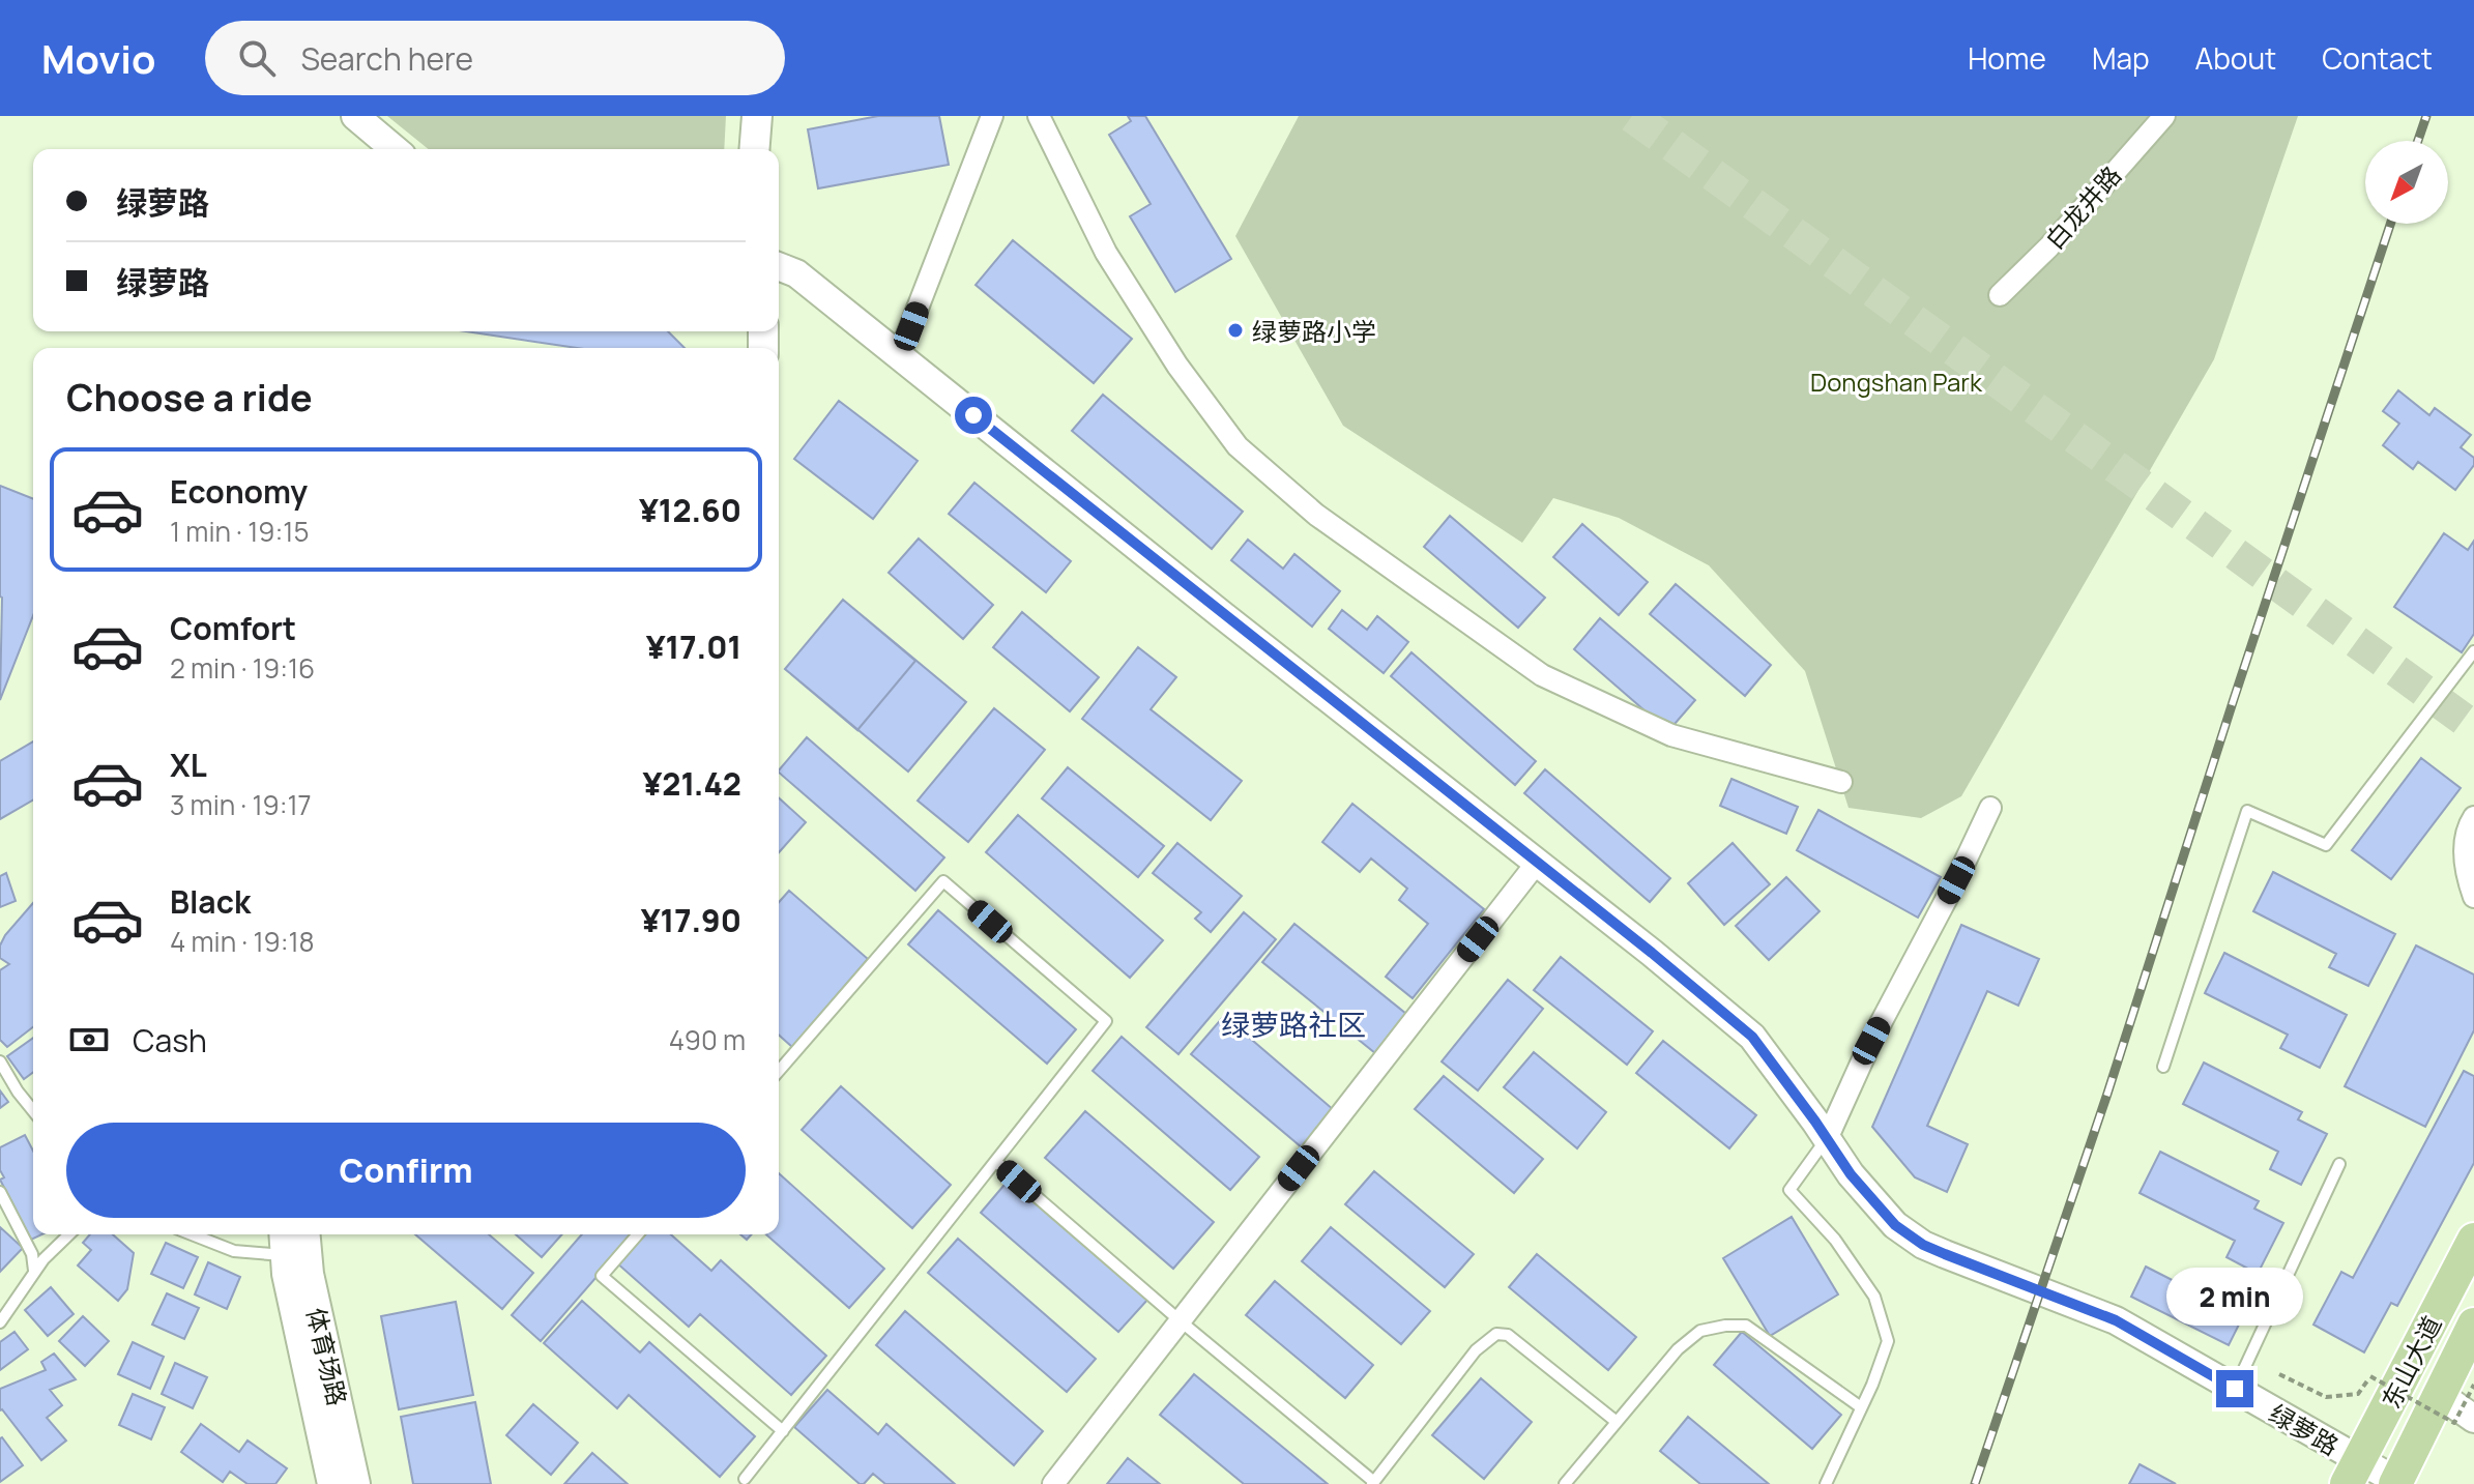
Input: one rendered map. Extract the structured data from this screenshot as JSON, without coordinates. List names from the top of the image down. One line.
{"streets":{"main road":["体育场路","东山大道"],"street":["白龙井路","绿萝路"]},"crossings":[["东山大道","绿萝路"]],"districts":["绿萝路社区"],"parks":["Dongshan Park"],"places":["绿萝路小学"],"north":"bottom left","page":{"header":"Movio","search":"Search here","nav":["Home","Map","About","Contact"],"banner":["绿萝路","绿萝路"],"heading":"Choose a ride","list":[{"name":"Economy","note":"1 min · 19:15","value":"¥12.60"},{"name":"Comfort","note":"2 min · 19:16","value":"¥17.01"},{"name":"XL","note":"3 min · 19:17","value":"¥21.42"},{"name":"Black","note":"4 min · 19:18","value":"¥17.90"}],"pay":["Cash","490 m"],"buttons":"Confirm","bubble":"2 min"}}
